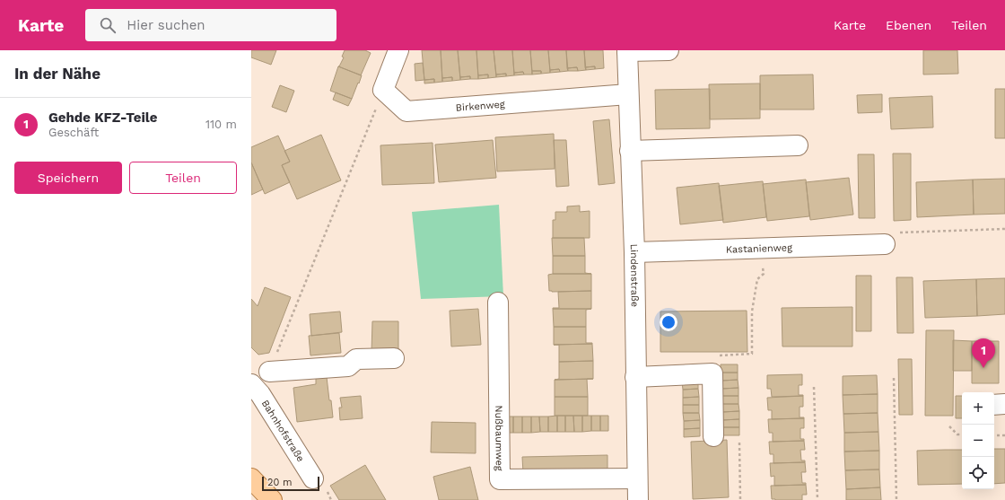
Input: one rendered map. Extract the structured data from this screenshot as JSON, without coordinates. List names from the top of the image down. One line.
{"streets":{"street":["Birkenweg","Kastanienweg","Lindenstraße","Bahnhofstraße","Nußbaumweg"]},"crossings":[["Birkenweg","Lindenstraße"],["Kastanienweg","Lindenstraße"],["Lindenstraße","Nußbaumweg"]],"scale_bar":"20 m","page":{"header":"Karte","search":"Hier suchen","nav":["Karte","Ebenen","Teilen"],"heading":"In der Nähe","list":[{"mark":"1","name":"Gehde KFZ-Teile","note":"Geschäft","value":"110 m"}],"buttons":["Speichern","Teilen"],"pins":"1","map_buttons":["+","−"],"scale":"20 m"}}
